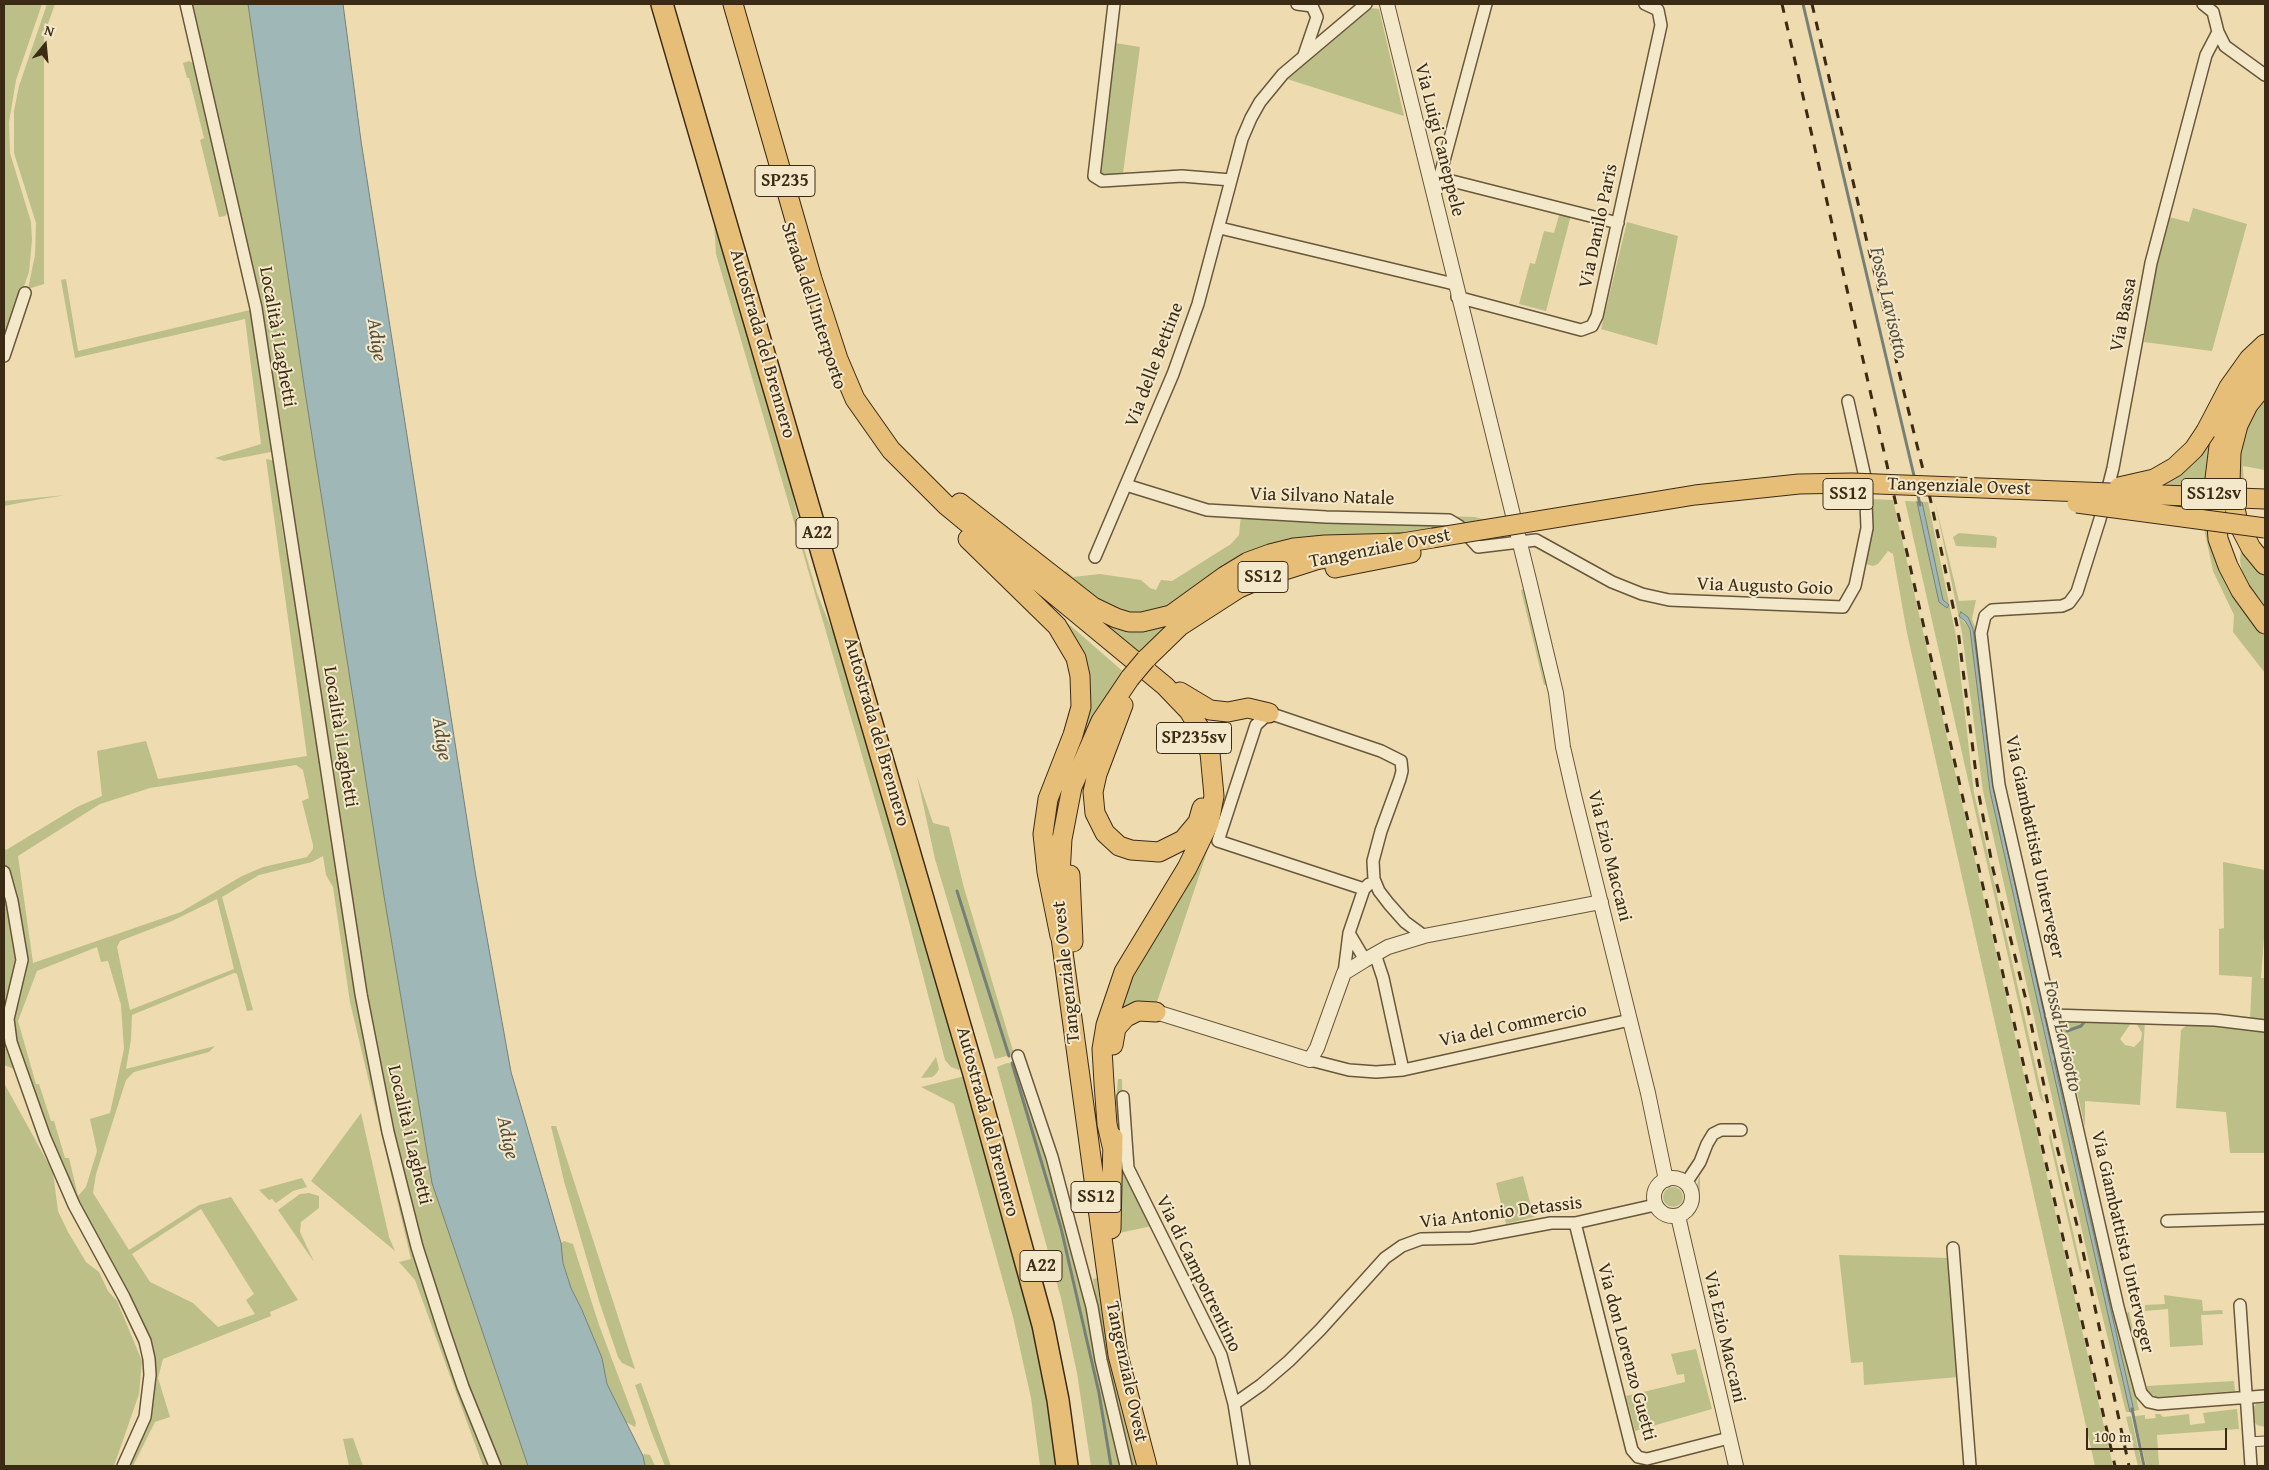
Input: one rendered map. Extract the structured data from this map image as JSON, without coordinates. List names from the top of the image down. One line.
{"streets":{"highway":["SP235","Strada dell'Interporto","Autostrada del Brennero","Tangenziale Ovest","SS12","SS12sv","A22","SP235sv"],"street":["Via Luigi Caneppele","Via Danilo Paris","Via Bassa","Località i Laghetti","Via delle Bettine","Via Silvano Natale","Via Augusto Goio","Via Giambattista Unterveger","Via Ezio Maccani","Via del Commercio","Via Antonio Detassis","Via di Campotrentino","Via don Lorenzo Guetti"]},"crossings":[["Via Luigi Caneppele","Via Danilo Paris"],["Via Luigi Caneppele","Via Silvano Natale"],["Via Luigi Caneppele","Via Augusto Goio"],["Via Luigi Caneppele","Via Ezio Maccani"],["Strada dell'Interporto","SP235sv"],["Via Bassa","Via Giambattista Unterveger"],["Via delle Bettine","Via Silvano Natale"],["Tangenziale Ovest","SS12sv"],["Tangenziale Ovest","SP235sv"],["Via Silvano Natale","Via Augusto Goio"],["Via Silvano Natale","Via Ezio Maccani"],["Via Augusto Goio","Via Ezio Maccani"],["Via Ezio Maccani","Via del Commercio"],["Via Ezio Maccani","Via Antonio Detassis"],["Via Ezio Maccani","Via don Lorenzo Guetti"],["Via Antonio Detassis","Via di Campotrentino"],["Via Antonio Detassis","Via don Lorenzo Guetti"]],"water":["Fossa Lavisotto","Adige"],"scale_bar":"100 m","north":"top"}
